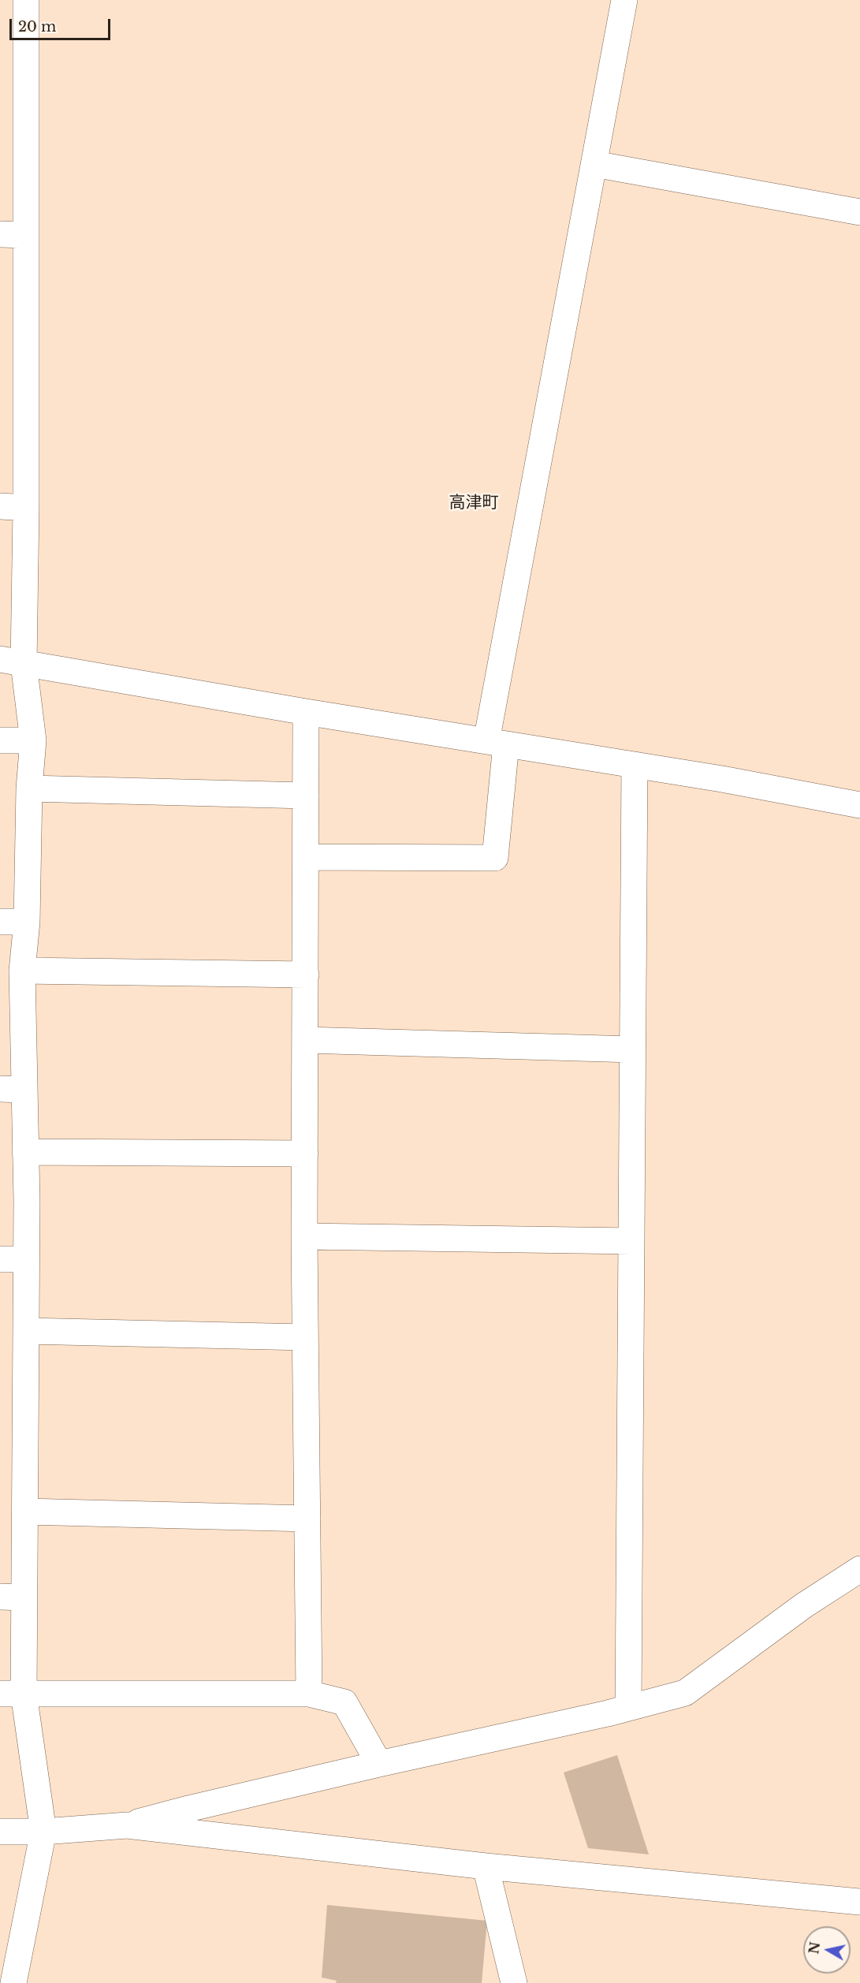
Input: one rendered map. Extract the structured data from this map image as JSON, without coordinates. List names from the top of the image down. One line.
{"districts":["高津町"],"scale_bar":"20 m","north":"left"}
